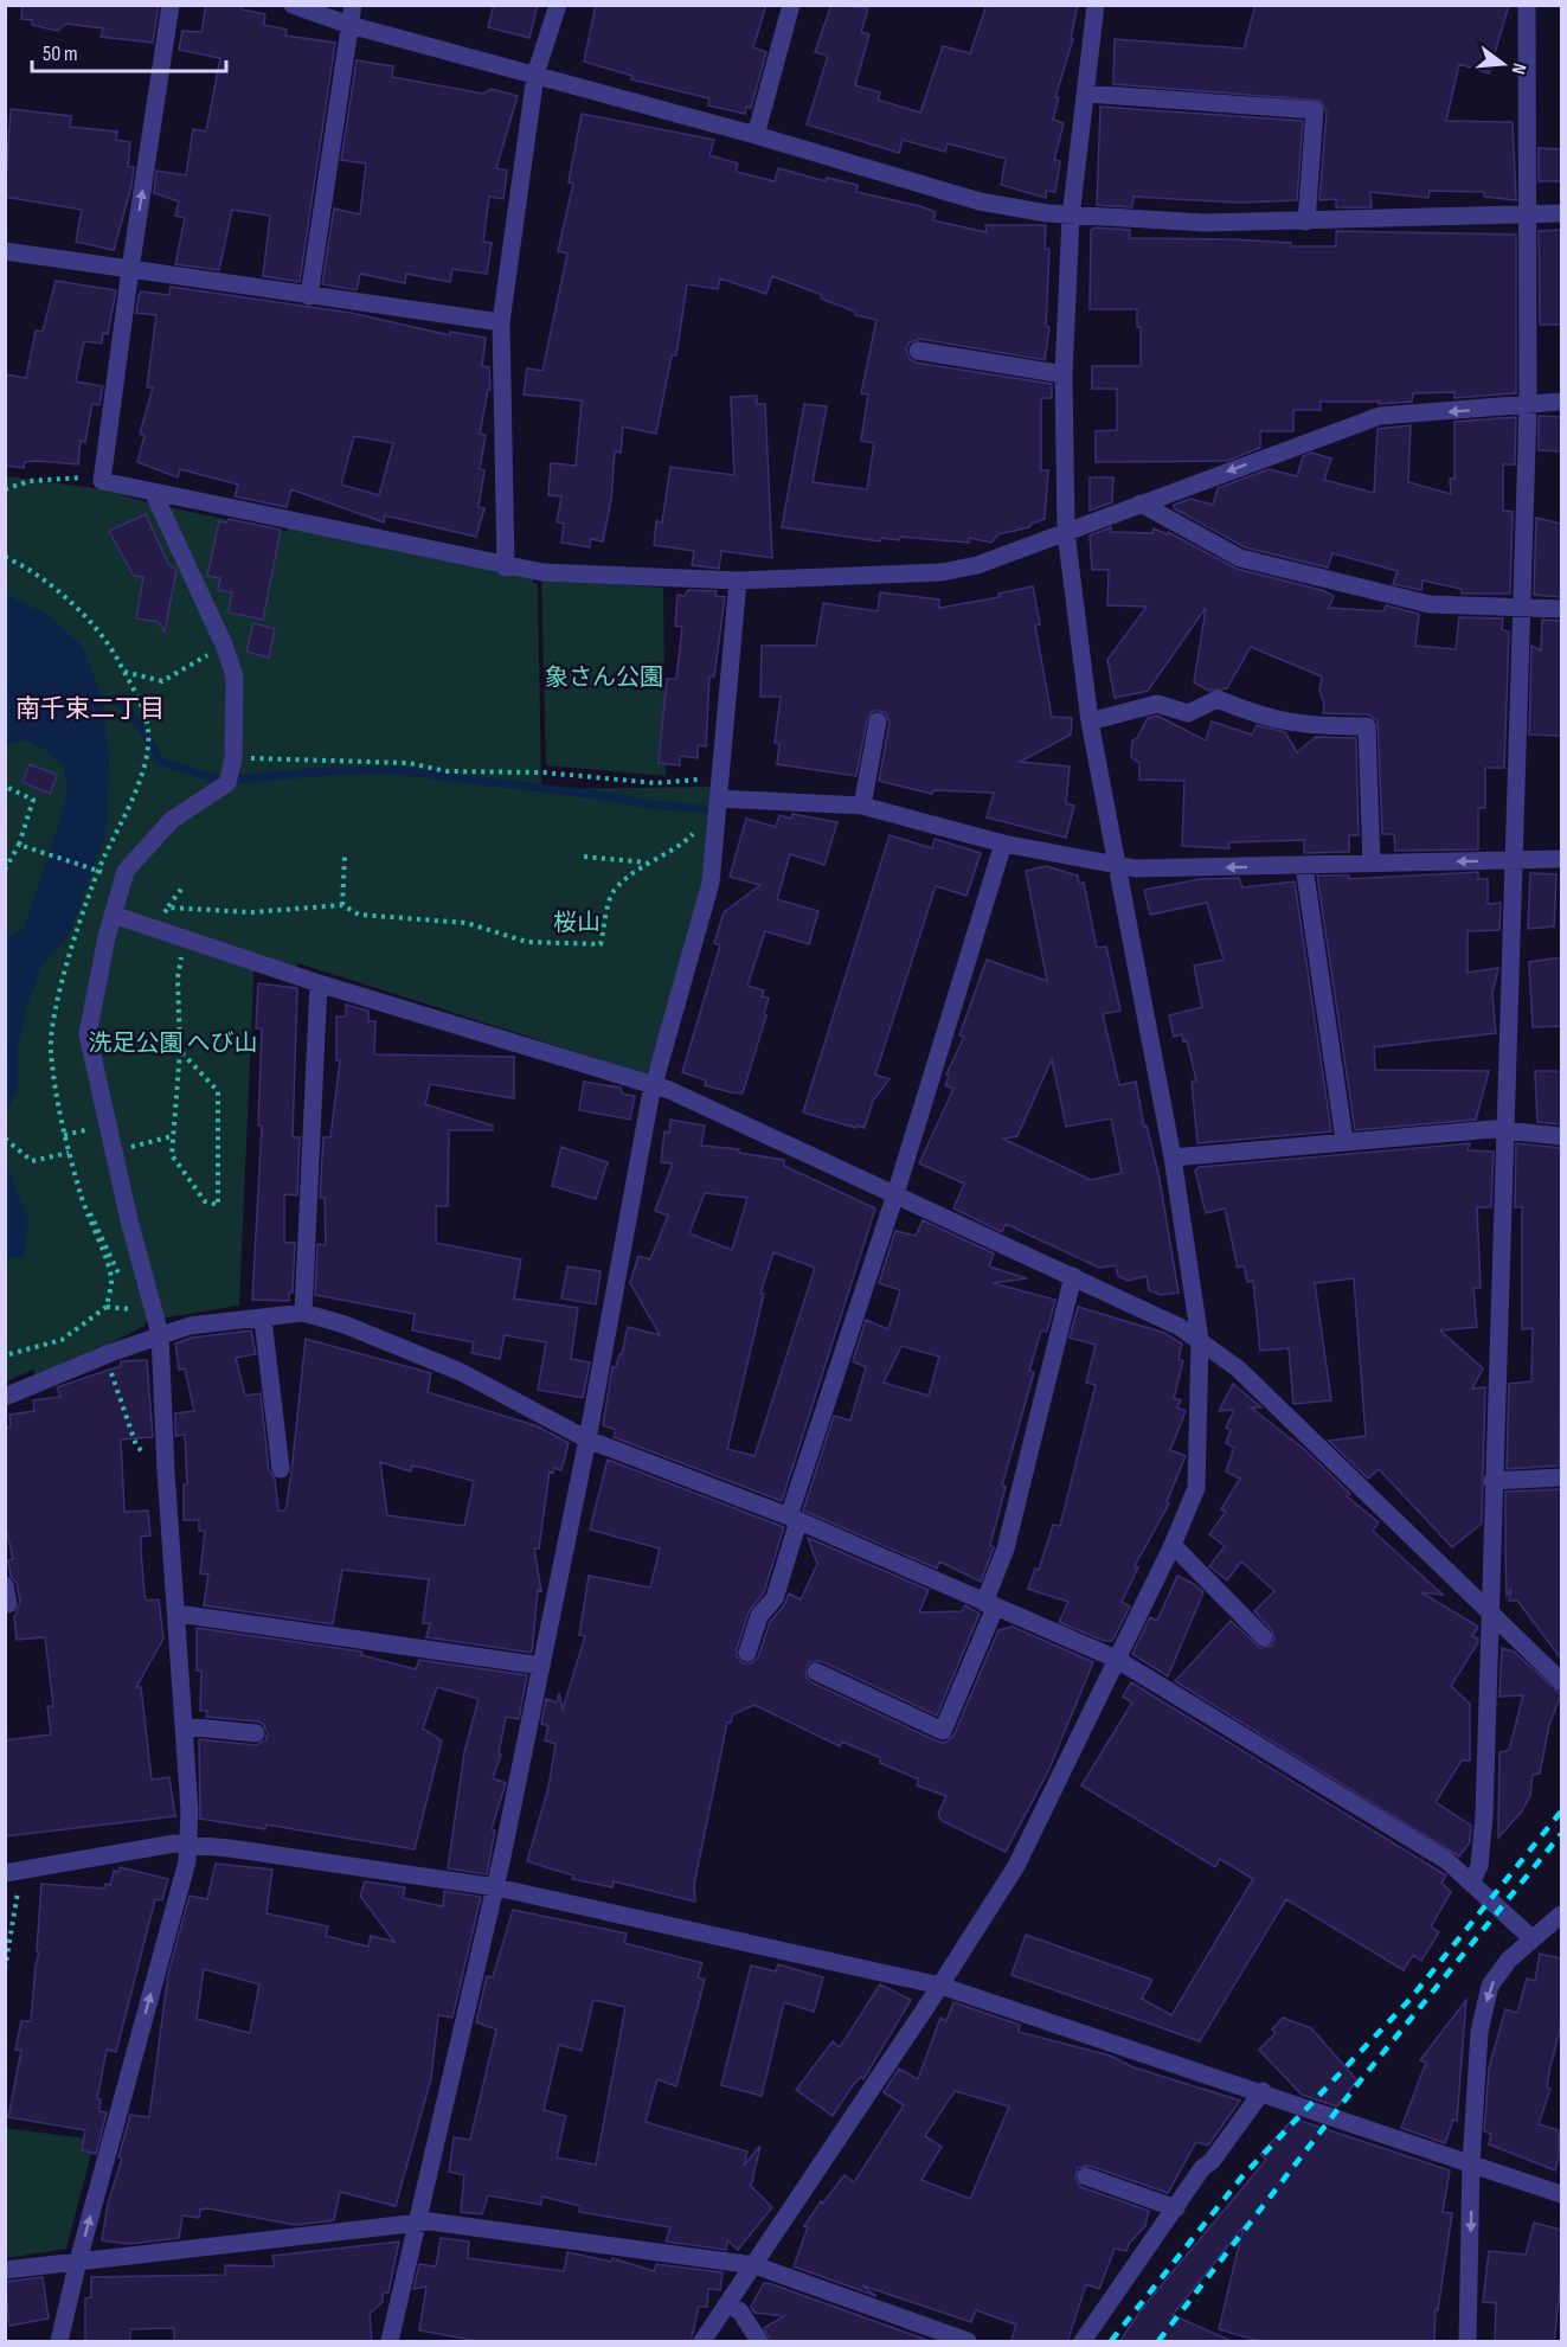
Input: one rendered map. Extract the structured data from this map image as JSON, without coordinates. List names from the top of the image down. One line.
{"districts":["南千束二丁目"],"parks":["象さん公園","桜山","洗足公園 へび山"],"scale_bar":"50 m","north":"right"}
